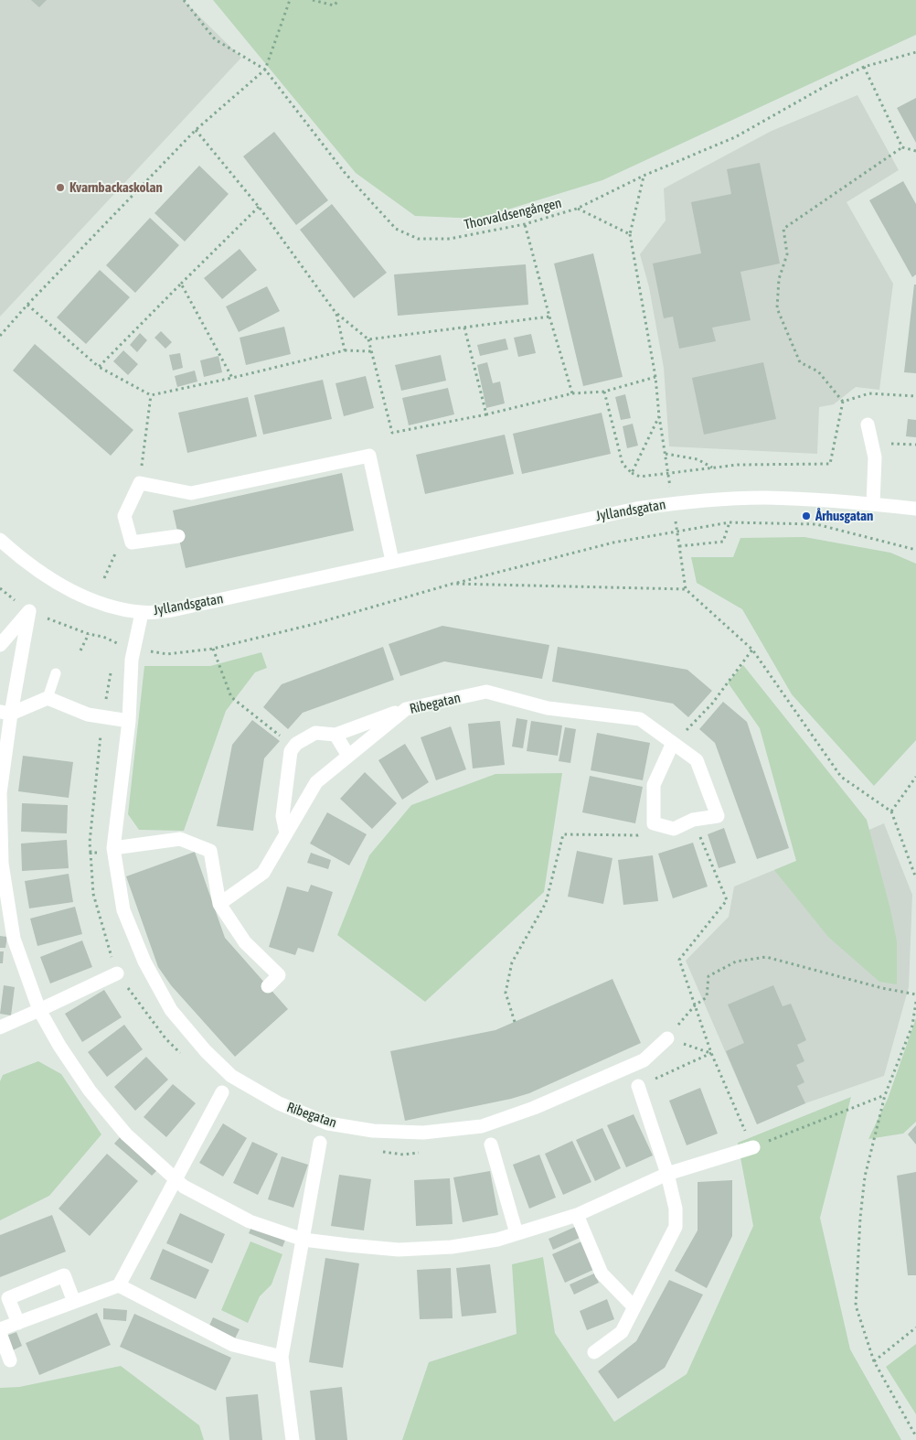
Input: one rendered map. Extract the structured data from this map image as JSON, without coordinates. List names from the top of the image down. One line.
{"streets":{"street":["Jyllandsgatan","Ribegatan"],"path":["Thorvaldsengången"]},"crossings":[["Jyllandsgatan","Ribegatan"]],"places":["Kvarnbackaskolan","Århusgatan"]}
